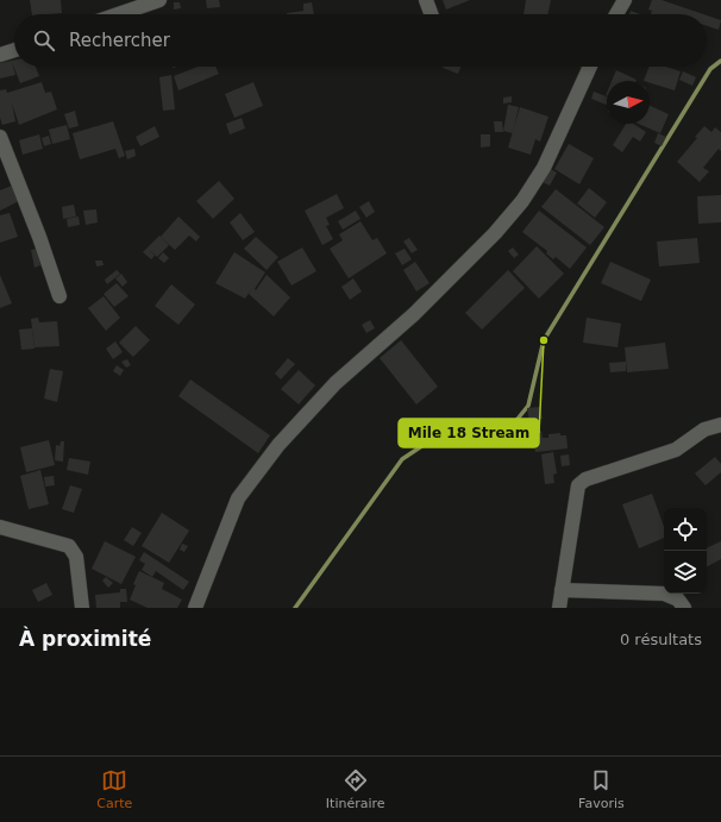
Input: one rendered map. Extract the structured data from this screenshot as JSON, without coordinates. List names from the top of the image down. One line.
{"places":["Mile 18 Stream"],"north":"right","page":{"search":"Rechercher","heading":["À proximité","0 résultats"],"nav":["Carte","Itinéraire","Favoris"]}}
